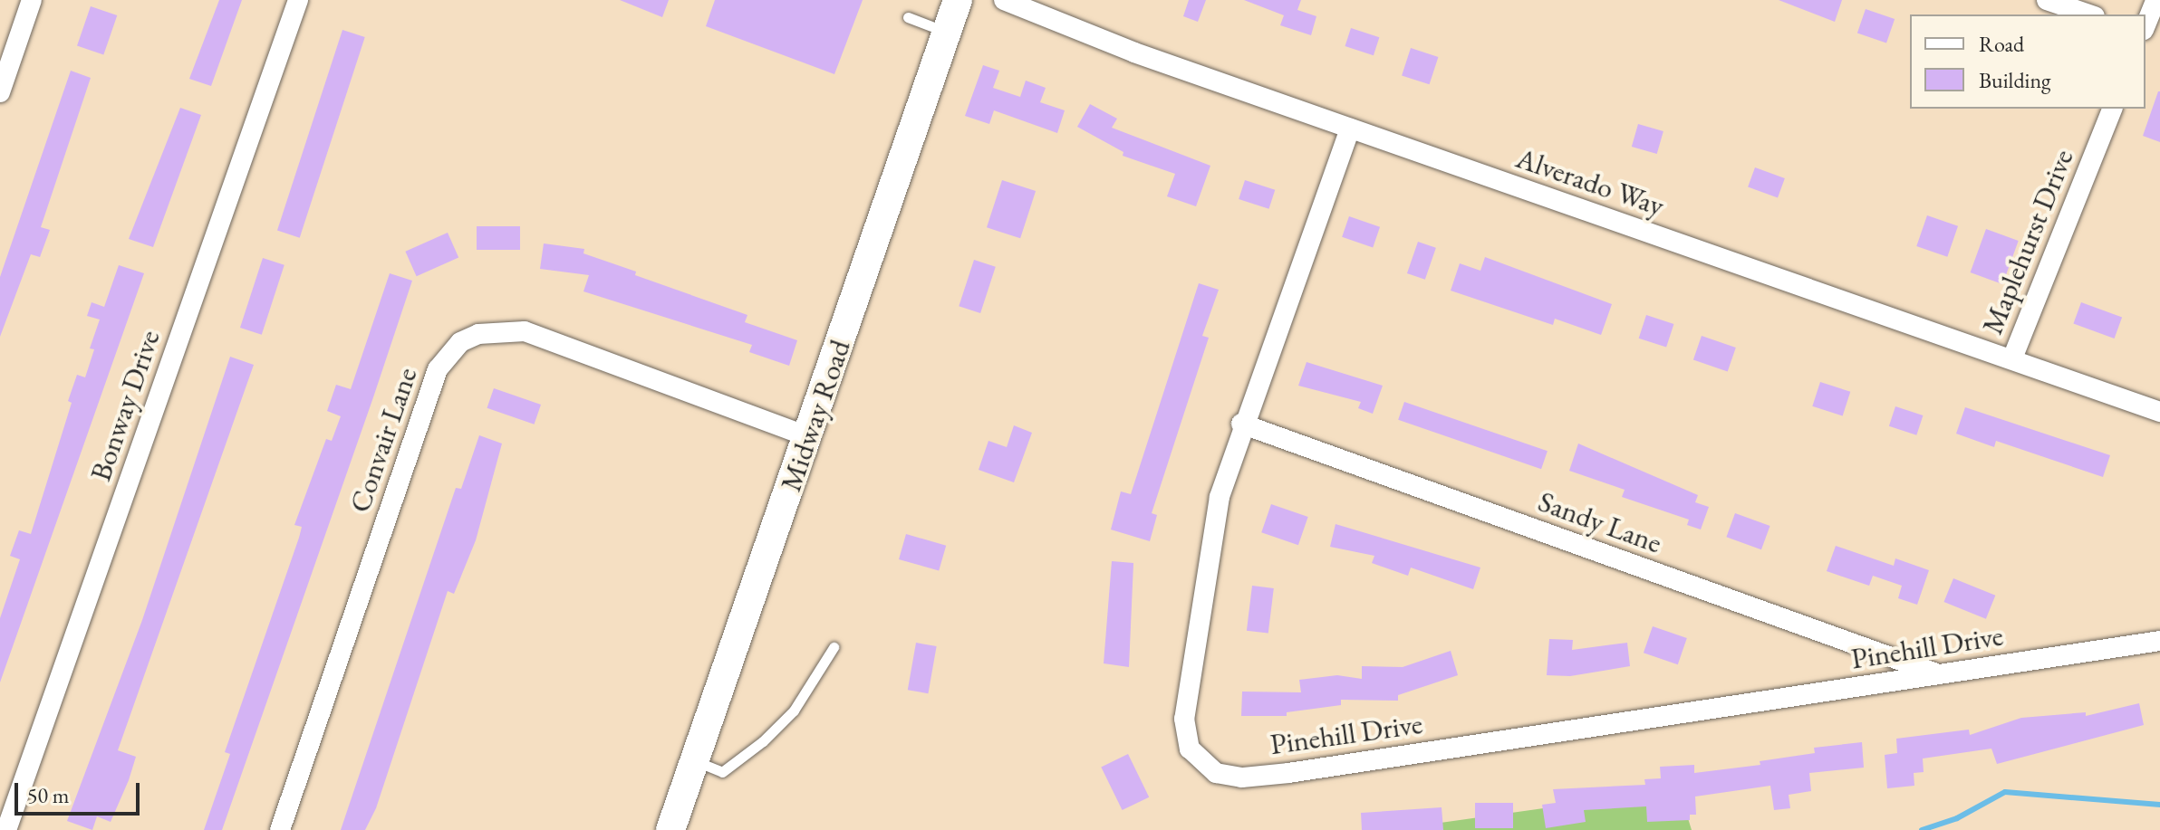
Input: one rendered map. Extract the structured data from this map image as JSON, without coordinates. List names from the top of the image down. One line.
{"streets":{"street":["Alverado Way","Maplehurst Drive","Bonway Drive","Midway Road","Convair Lane","Sandy Lane","Pinehill Drive"]},"crossings":[["Alverado Way","Maplehurst Drive"],["Alverado Way","Pinehill Drive"],["Midway Road","Convair Lane"],["Sandy Lane","Pinehill Drive"]],"legend":["Road","Building"],"scale_bar":"50 m"}
